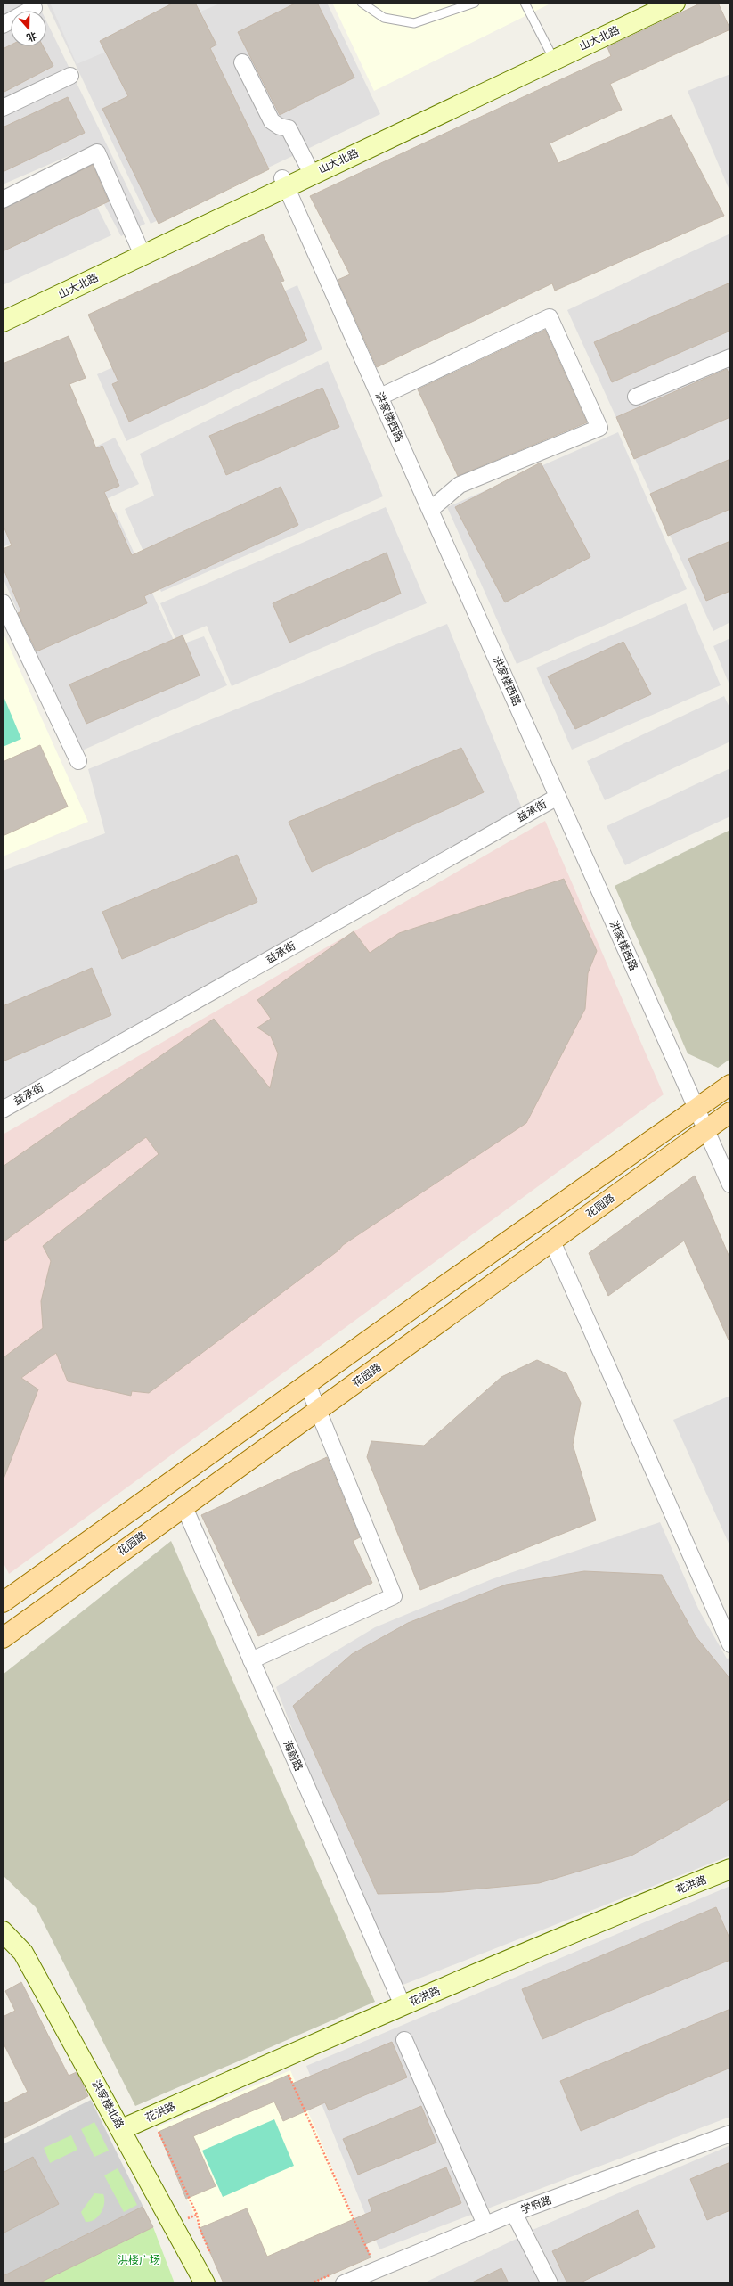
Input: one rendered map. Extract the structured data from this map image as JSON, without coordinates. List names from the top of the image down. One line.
{"streets":{"main road":["山大北路","花园路","花洪路","洪家楼北路"],"street":["洪家楼西路","益承街","海蔚路","学府路"]},"crossings":[["山大北路","洪家楼西路"],["洪家楼西路","益承街"],["洪家楼西路","花园路"],["花园路","海蔚路"],["海蔚路","花洪路"],["花洪路","洪家楼北路"]],"parks":["洪楼广场"],"north":"bottom"}
